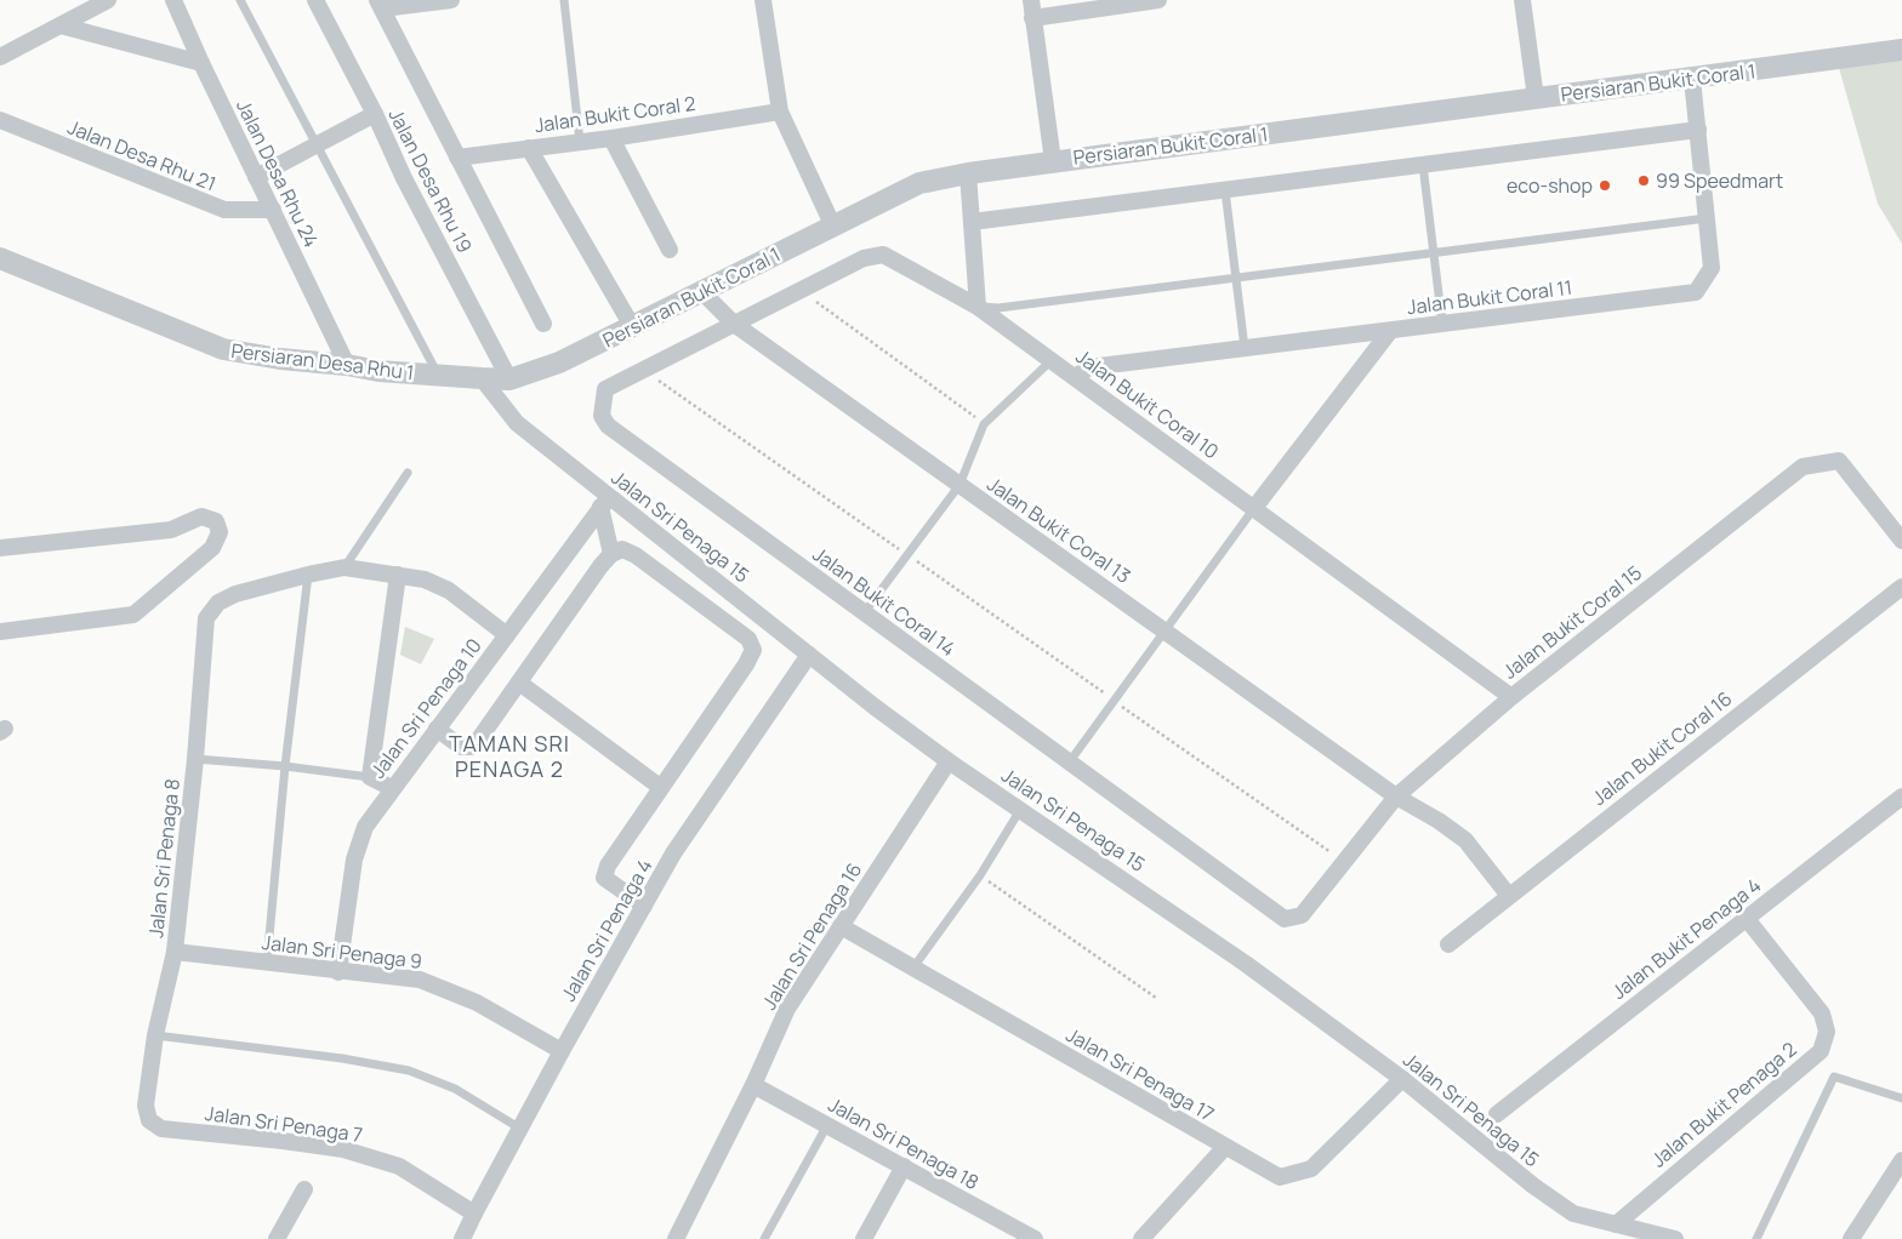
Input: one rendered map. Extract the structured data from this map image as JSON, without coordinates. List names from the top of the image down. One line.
{"streets":{"street":["Persiaran Bukit Coral 1","Jalan Bukit Coral 2","Jalan Desa Rhu 21","Jalan Desa Rhu 24","Jalan Desa Rhu 19","Jalan Bukit Coral 11","Persiaran Desa Rhu 1","Jalan Bukit Coral 10","Jalan Sri Penaga 15","Jalan Bukit Coral 13","Jalan Bukit Coral 14","Jalan Bukit Coral 15","Jalan Sri Penaga 10","Jalan Bukit Coral 16","Jalan Sri Penaga 8","Jalan Sri Penaga 4","Jalan Sri Penaga 16","Jalan Bukit Penaga 4","Jalan Sri Penaga 9","Jalan Sri Penaga 17","Jalan Bukit Penaga 2","Jalan Sri Penaga 7","Jalan Sri Penaga 18"]},"crossings":[["Persiaran Bukit Coral 1","Jalan Desa Rhu 19"],["Persiaran Bukit Coral 1","Jalan Bukit Coral 11"],["Persiaran Bukit Coral 1","Persiaran Desa Rhu 1"],["Persiaran Bukit Coral 1","Jalan Sri Penaga 15"],["Persiaran Bukit Coral 1","Jalan Bukit Coral 13"],["Jalan Desa Rhu 21","Jalan Desa Rhu 24"],["Jalan Desa Rhu 24","Persiaran Desa Rhu 1"],["Jalan Bukit Coral 11","Jalan Bukit Coral 10"],["Persiaran Desa Rhu 1","Jalan Sri Penaga 15"],["Jalan Bukit Coral 10","Jalan Bukit Coral 13"],["Jalan Bukit Coral 10","Jalan Bukit Coral 14"],["Jalan Bukit Coral 10","Jalan Bukit Coral 15"],["Jalan Sri Penaga 15","Jalan Sri Penaga 10"],["Jalan Sri Penaga 15","Jalan Sri Penaga 4"],["Jalan Sri Penaga 15","Jalan Sri Penaga 16"],["Jalan Sri Penaga 15","Jalan Sri Penaga 17"],["Jalan Sri Penaga 15","Jalan Bukit Penaga 2"],["Jalan Bukit Coral 13","Jalan Bukit Coral 14"],["Jalan Bukit Coral 13","Jalan Bukit Coral 15"],["Jalan Bukit Coral 13","Jalan Bukit Coral 16"],["Jalan Bukit Coral 14","Jalan Bukit Coral 15"],["Jalan Sri Penaga 10","Jalan Sri Penaga 9"],["Jalan Sri Penaga 8","Jalan Sri Penaga 9"],["Jalan Sri Penaga 8","Jalan Sri Penaga 7"],["Jalan Sri Penaga 4","Jalan Sri Penaga 9"],["Jalan Sri Penaga 4","Jalan Sri Penaga 7"],["Jalan Sri Penaga 16","Jalan Sri Penaga 17"],["Jalan Sri Penaga 16","Jalan Sri Penaga 18"],["Jalan Bukit Penaga 4","Jalan Bukit Penaga 2"]],"districts":["TAMAN SRI PENAGA 2"],"places":["99 Speedmart","eco-shop"]}
